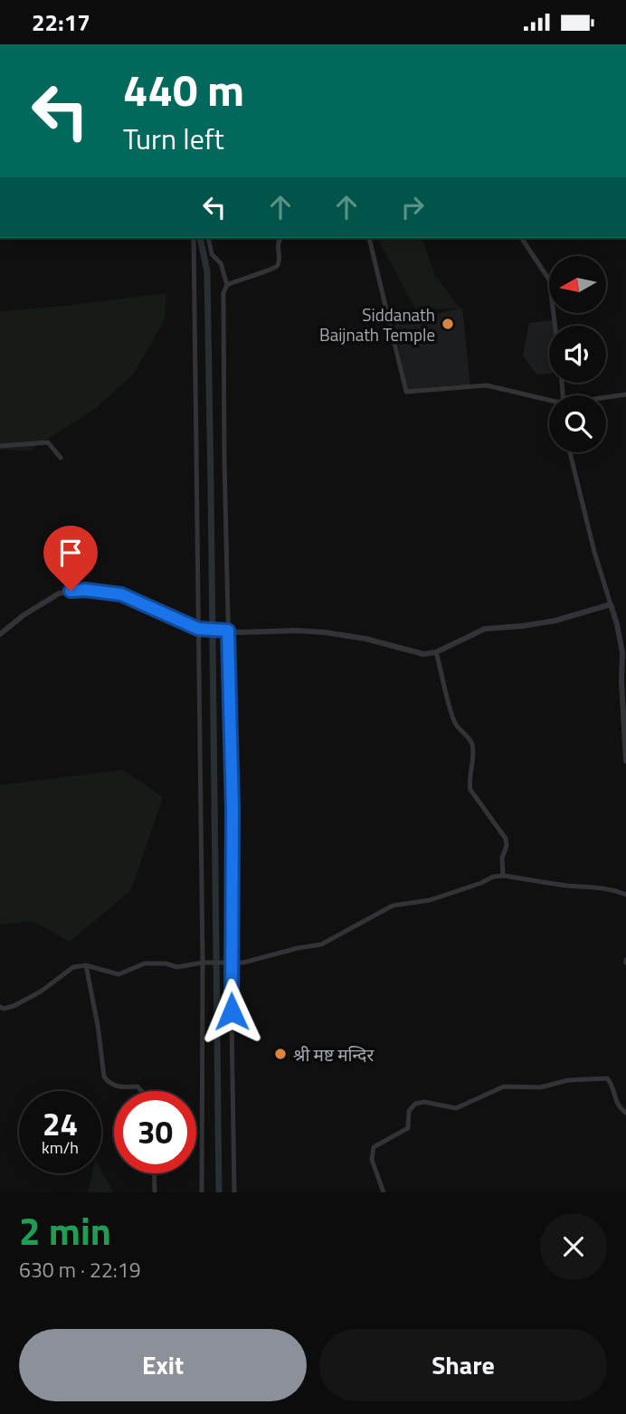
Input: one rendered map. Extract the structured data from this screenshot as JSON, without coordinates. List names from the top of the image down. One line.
{"places":["Siddanath Baijnath Temple","श्री मष्ट मन्दिर"],"north":"left","page":{"status":"22:17","turn":["440 m","Turn left"],"speed":"24 km/h","limit":"30","heading":["2 min","630 m · 22:19"],"buttons":["Exit","Share"]}}
